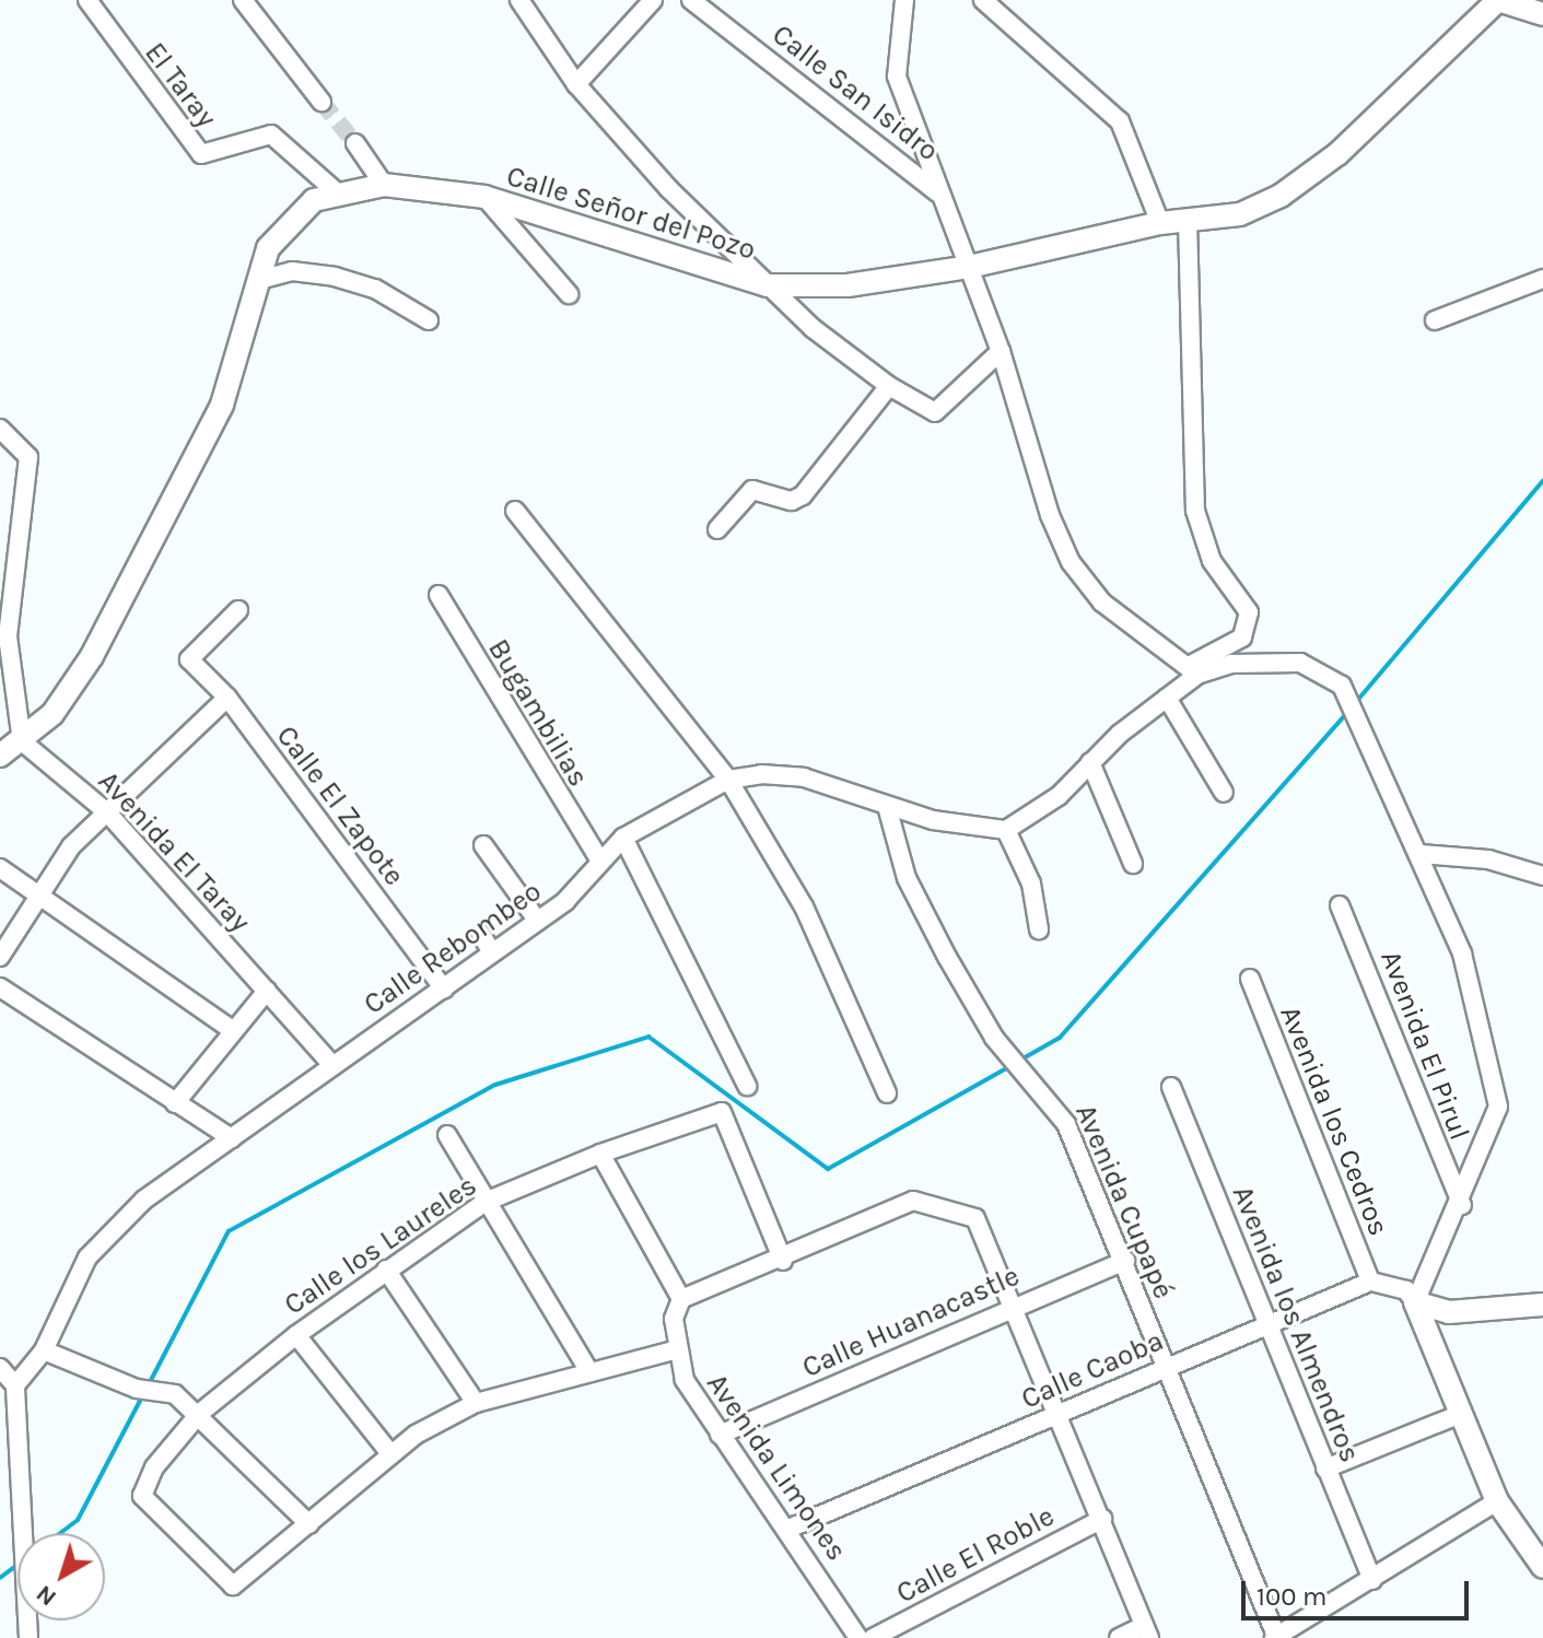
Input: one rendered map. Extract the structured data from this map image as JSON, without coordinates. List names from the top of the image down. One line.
{"streets":{"street":["El Taray","Calle San Isidro","Calle Señor del Pozo","Bugambilias","Calle El Zapote","Avenida El Taray","Calle Rebombeo","Avenida El Pirul","Avenida los Cedros","Avenida Cupapé","Calle los Laureles","Calle Huanacastle","Avenida los Almendros","Calle Caoba","Avenida Limones","Calle El Roble"]},"crossings":[["El Taray","Calle Señor del Pozo"],["Calle Señor del Pozo","Avenida El Taray"],["Bugambilias","Calle Rebombeo"],["Calle El Zapote","Calle Rebombeo"],["Avenida El Taray","Calle Rebombeo"],["Calle Rebombeo","Avenida Cupapé"],["Avenida los Cedros","Calle Caoba"],["Avenida Cupapé","Calle Huanacastle"],["Avenida Cupapé","Calle Caoba"],["Calle Huanacastle","Avenida Limones"],["Avenida los Almendros","Calle Caoba"],["Calle Caoba","Avenida Limones"]],"scale_bar":"100 m","north":"bottom left"}
